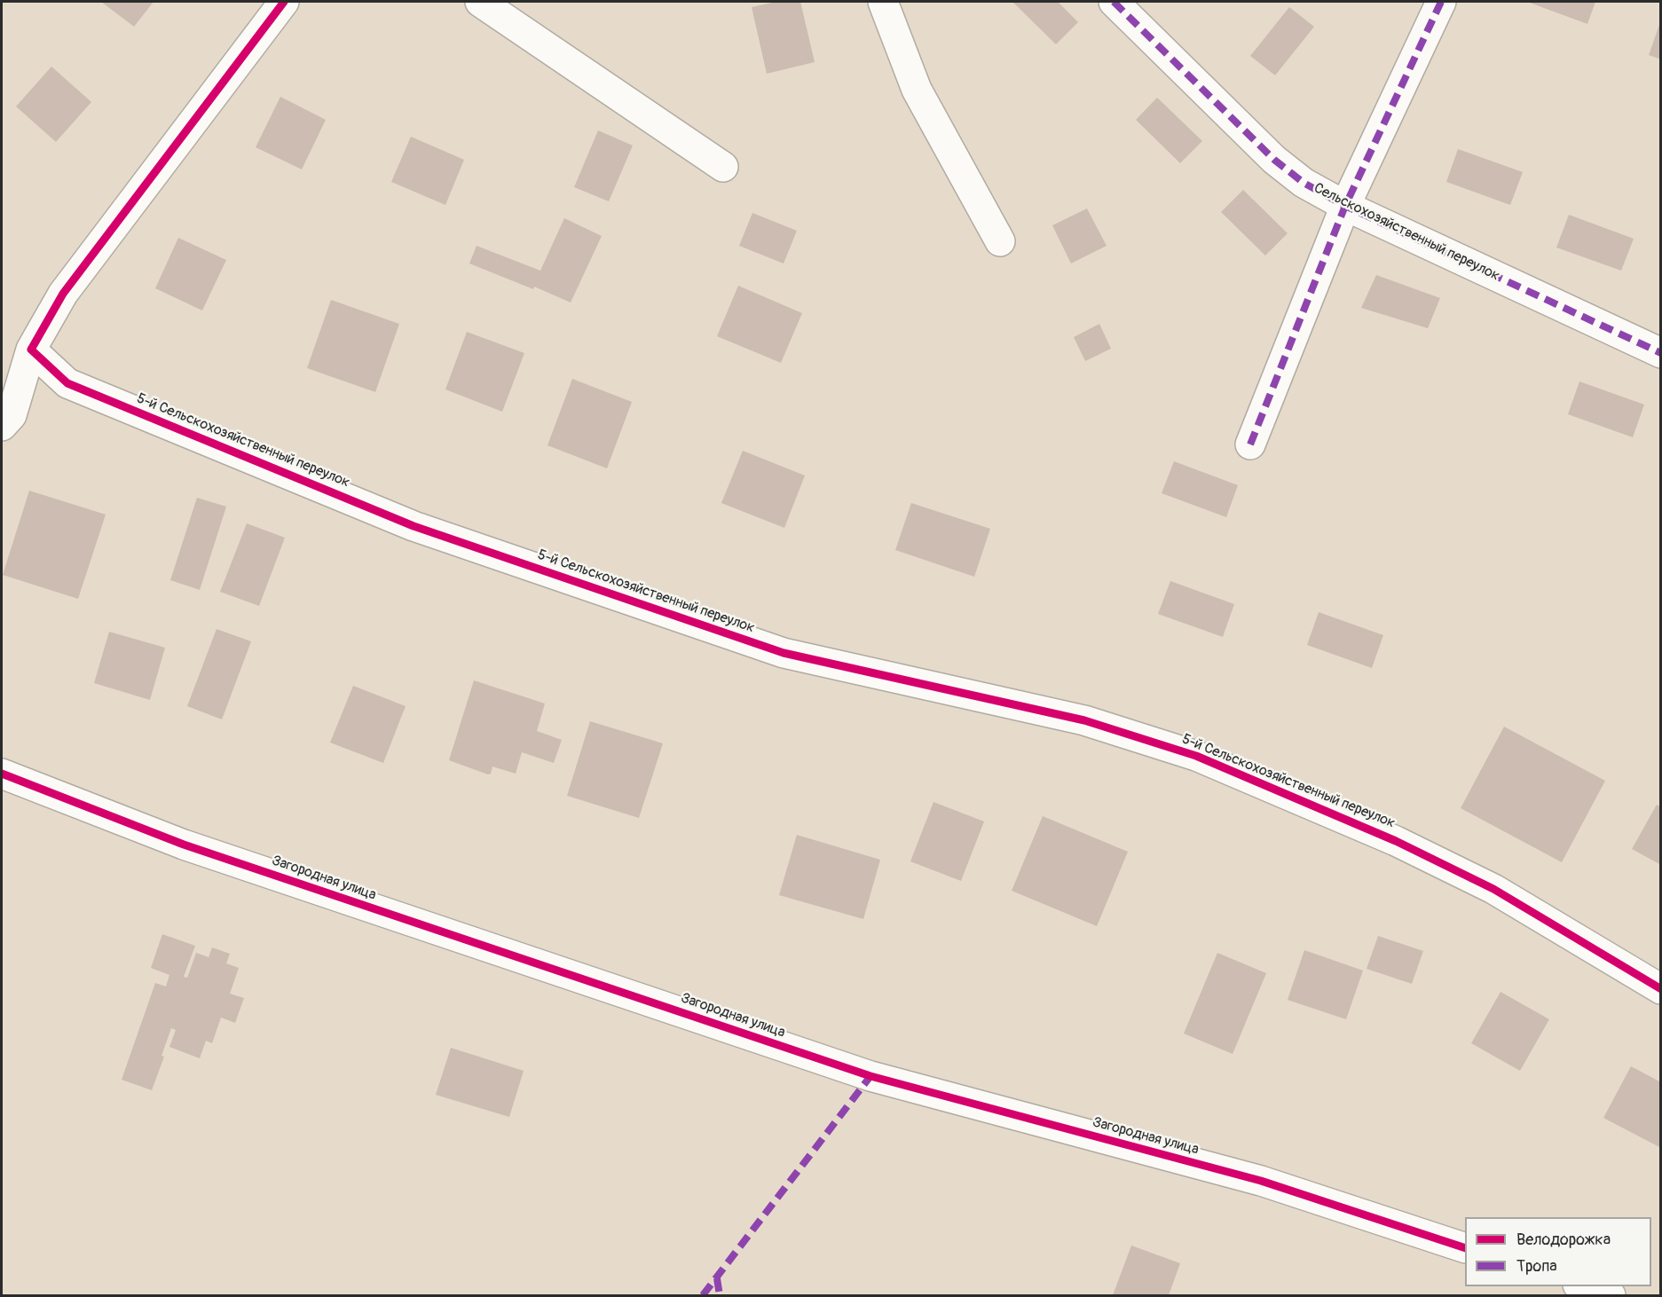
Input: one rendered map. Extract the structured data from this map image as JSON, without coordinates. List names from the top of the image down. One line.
{"streets":{"street":["Сельскохозяйственный переулок","5-й Сельскохозяйственный переулок","Загородная улица"]},"legend":["Велодорожка","Тропа"]}
